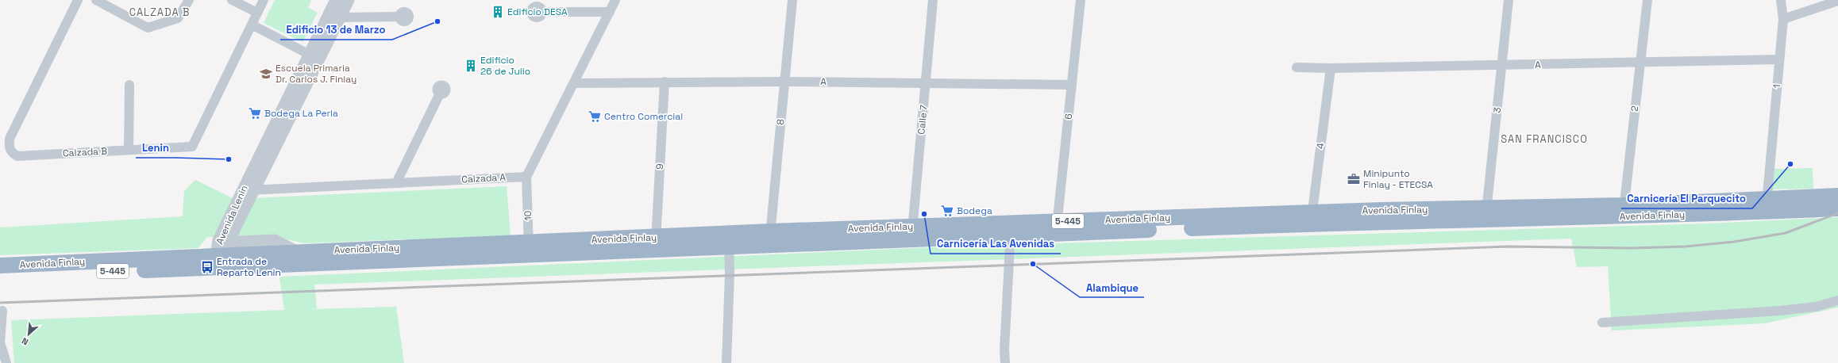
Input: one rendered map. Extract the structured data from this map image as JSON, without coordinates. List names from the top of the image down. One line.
{"streets":{"highway":["Avenida Finlay","5-445"],"street":["A","1","2","3","6","Calle 7","8","4","Calzada B","9","Calzada A","Avenida Lenin","10"]},"crossings":[["A","1"],["A","2"],["A","3"],["A","6"],["A","Calle 7"],["A","8"],["A","4"],["A","9"],["1","Avenida Finlay"],["2","Avenida Finlay"],["3","Avenida Finlay"],["6","Avenida Finlay"],["Calle 7","Avenida Finlay"],["8","Avenida Finlay"],["4","Avenida Finlay"],["9","Avenida Finlay"],["Calzada A","Avenida Lenin"],["Calzada A","10"],["Avenida Finlay","Avenida Lenin"],["Avenida Finlay","10"]],"districts":["CALZADA B","SAN FRANCISCO"],"places":{"building":["Edificio DESA","Edificio 26 de Julio"],"other":["Edificio 13 de Marzo","Lenin","Carnicería El Parquecito","Carnicería Las Avenidas","Alambique"],"school or university":["Escuela Primaria Dr. Carlos J. Finlay"],"supermarket":["Bodega La Perla","Centro Comercial","Bodega"],"office":["Minipunto Finlay - ETECSA"],"bus stop":["Entrada de Reparto Lenin"]},"north":"bottom left"}
